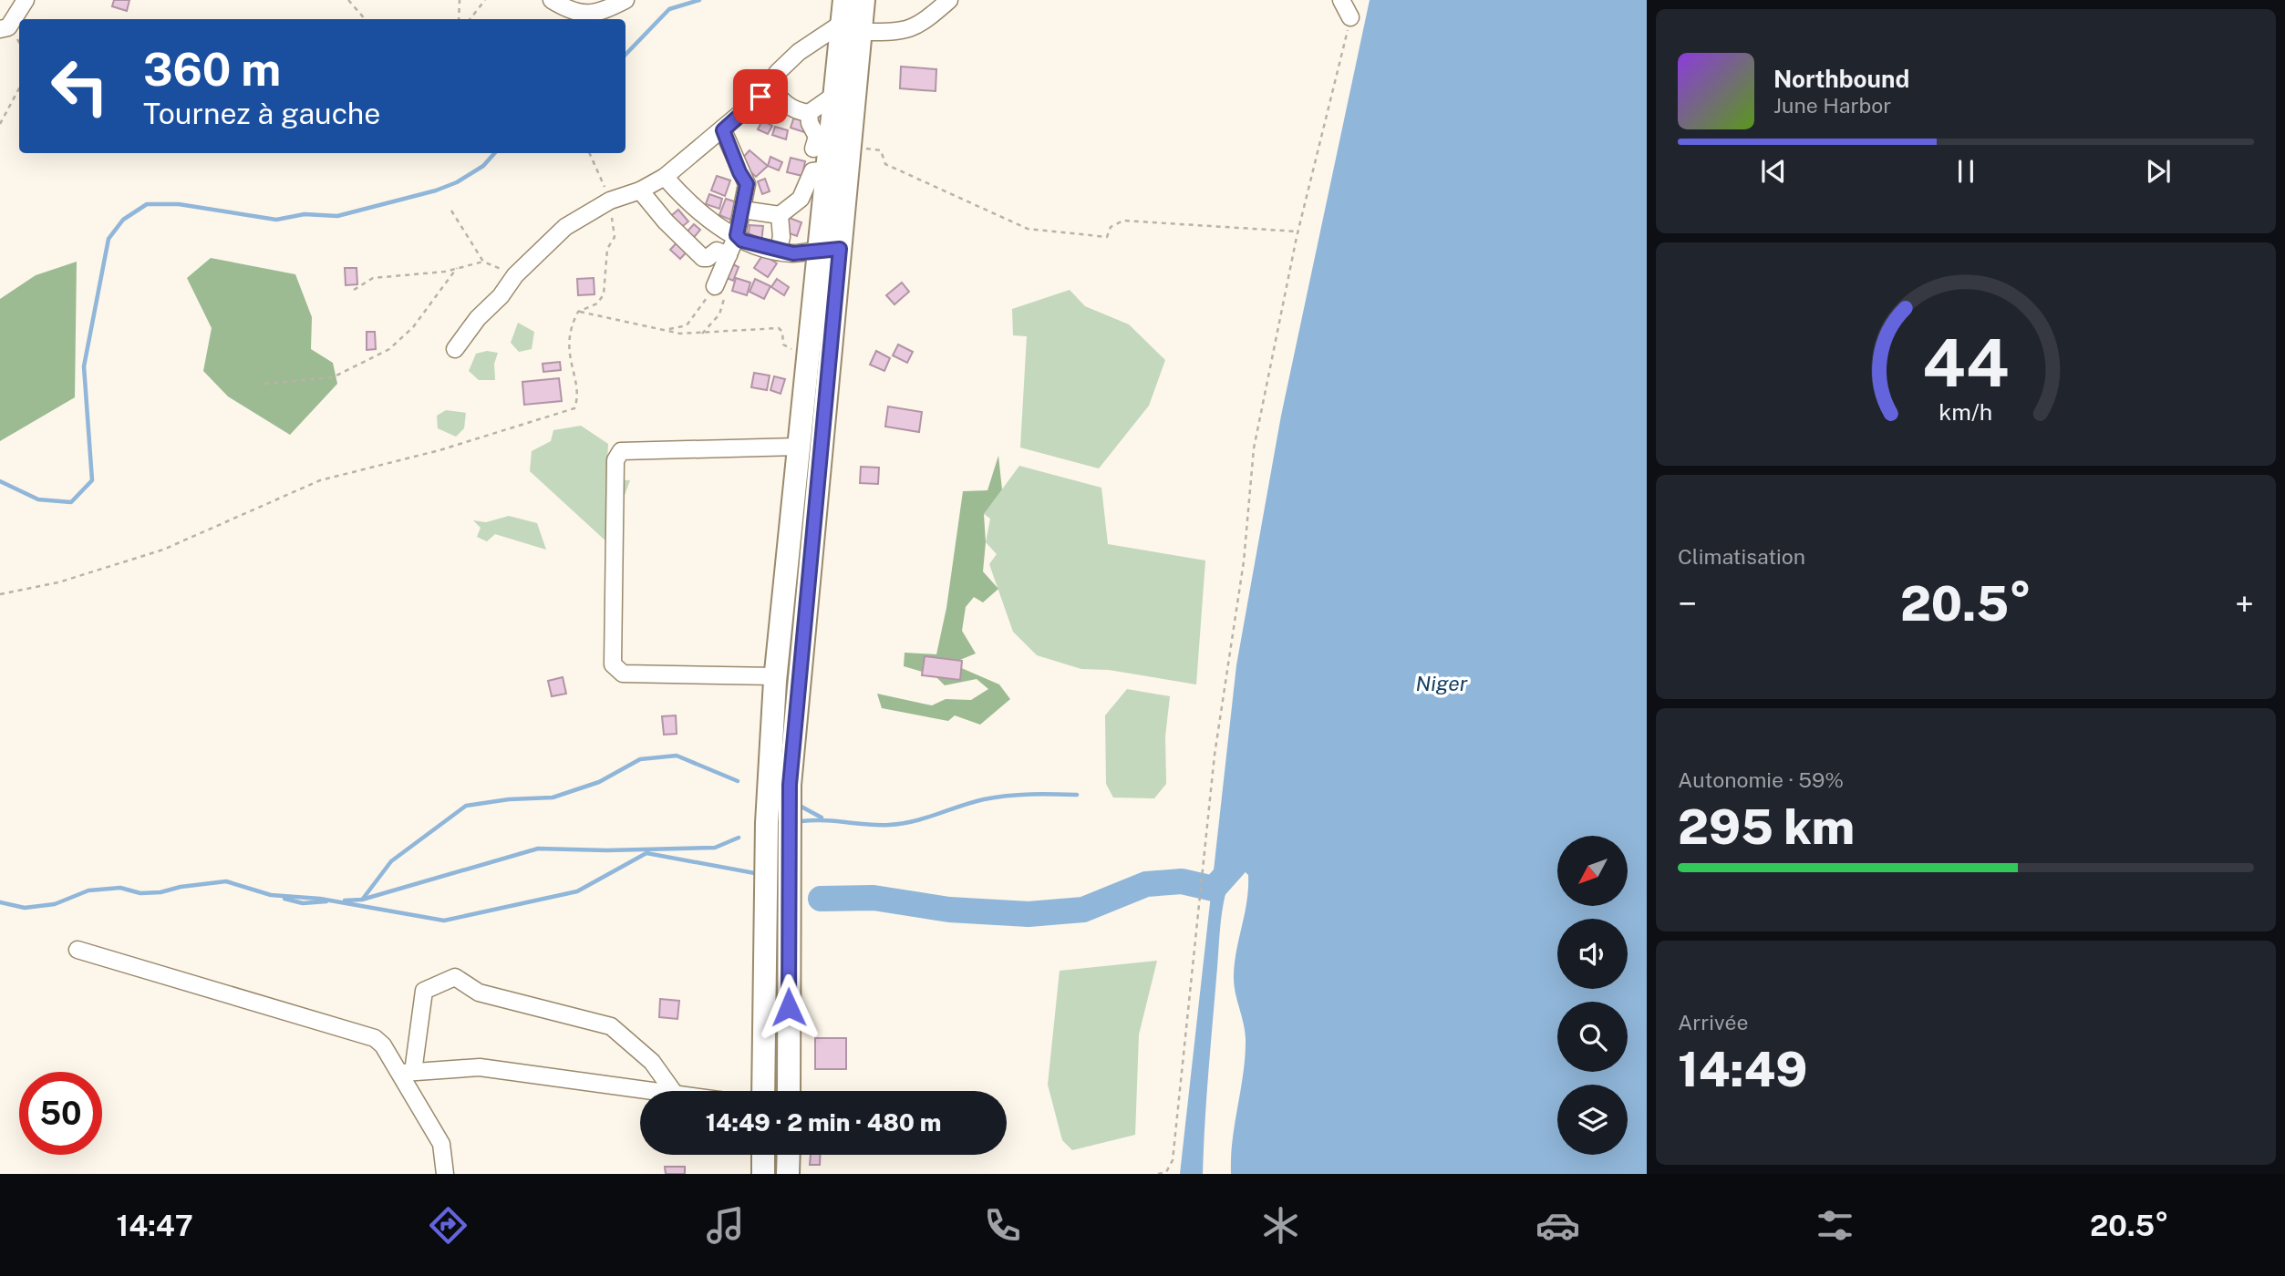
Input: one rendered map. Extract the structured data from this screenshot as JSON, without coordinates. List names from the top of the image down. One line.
{"water":["Niger"],"north":"bottom left","page":{"turn":["360 m","Tournez à gauche"],"song":["Northbound","June Harbor"],"tile":["Climatisation",["Autonomie · 59%","295 km"],["Arrivée","14:49"]],"heat":["−","20.5°","+"],"limit":"50","trip":"14:49 · 2 min · 480 m","tabs":["14:47","20.5°"],"gauge":["44","km/h"]}}
